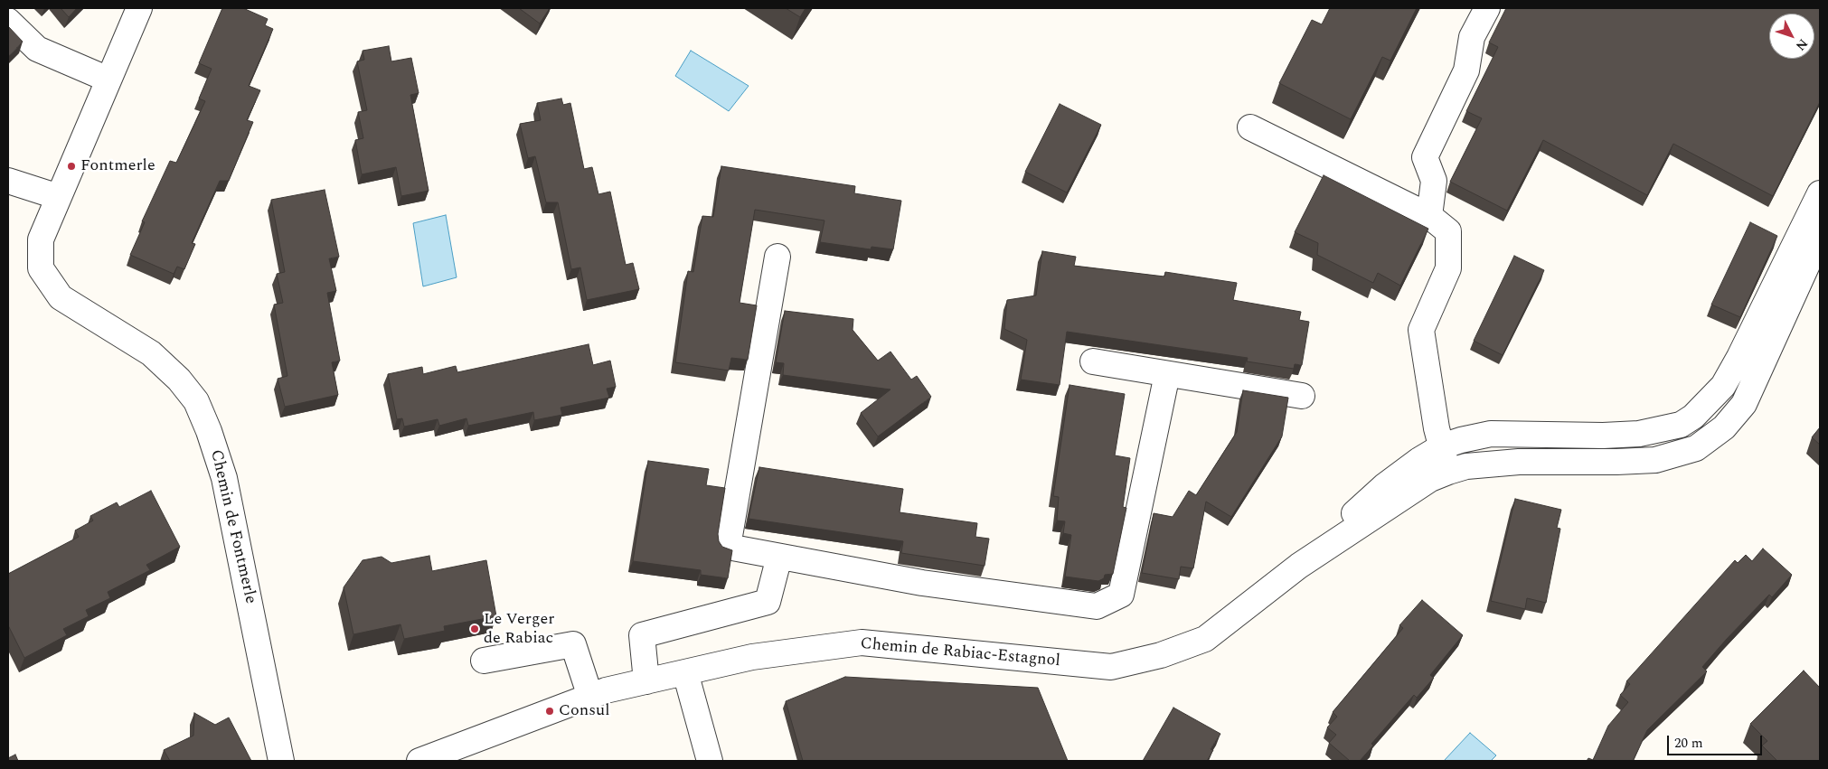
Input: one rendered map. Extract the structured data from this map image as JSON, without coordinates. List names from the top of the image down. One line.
{"streets":{"street":["Chemin de Fontmerle","Chemin de Rabiac-Estagnol"]},"places":["Fontmerle","Le Verger de Rabiac","Consul"],"scale_bar":"20 m","north":"bottom right"}
